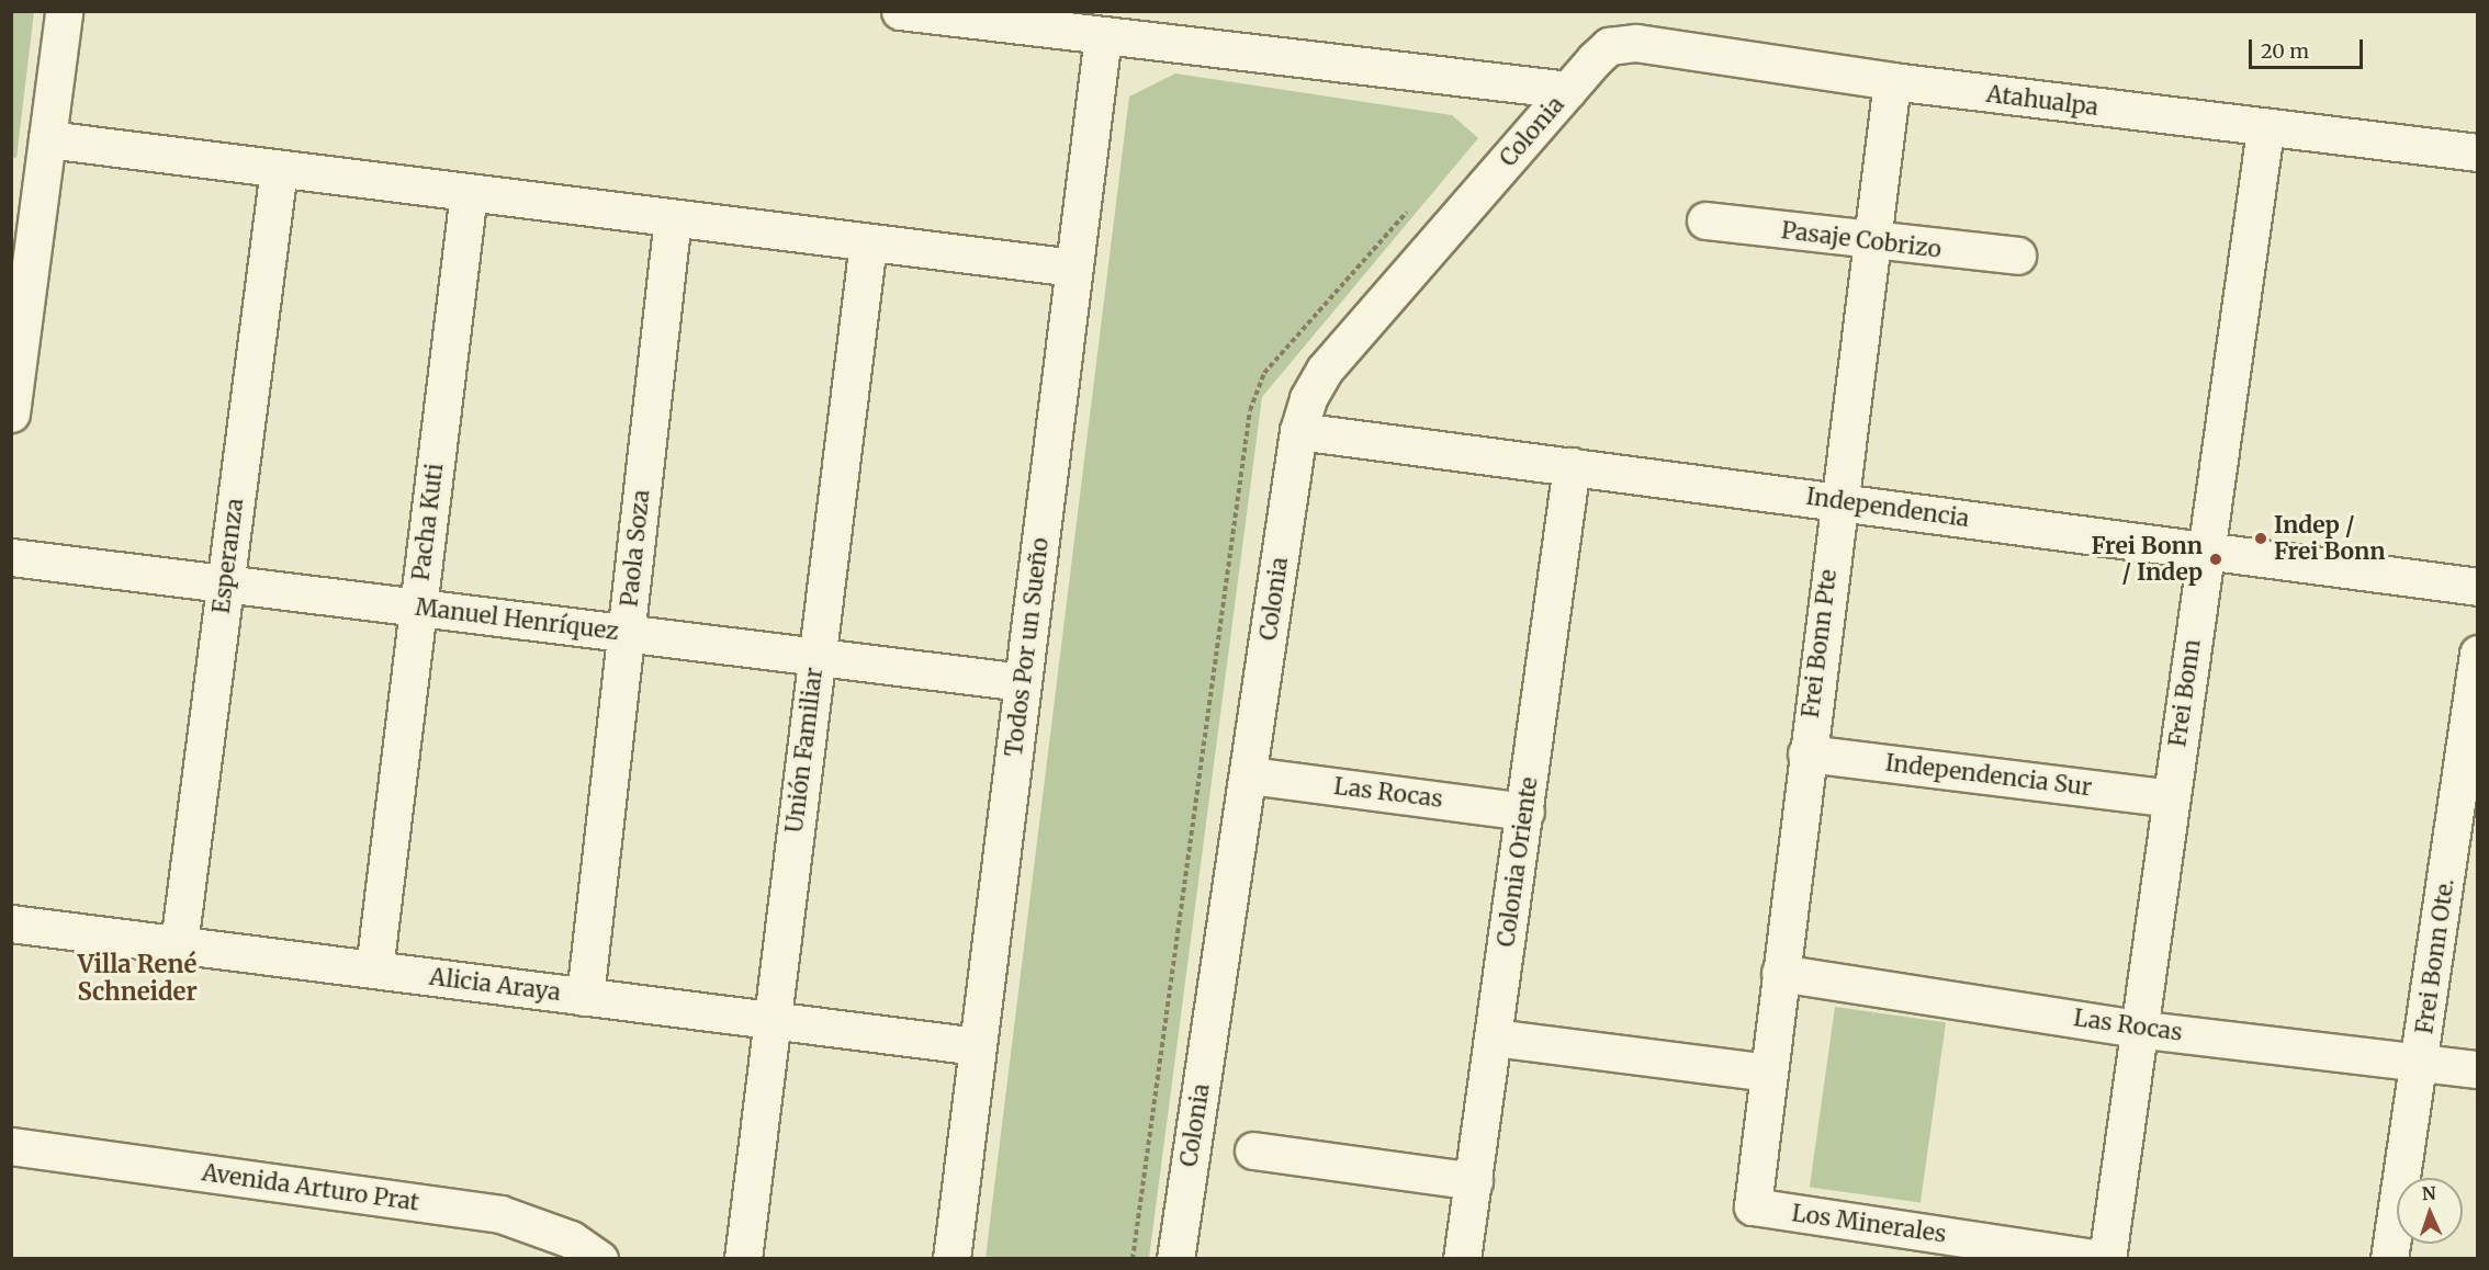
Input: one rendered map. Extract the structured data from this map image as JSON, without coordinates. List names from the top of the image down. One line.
{"streets":{"street":["Atahualpa","Colonia","Pasaje Cobrizo","Independencia","Pacha Kuti","Paola Soza","Esperanza","Manuel Henríquez","Frei Bonn Pte","Todos Por un Sueño","Frei Bonn","Unión Familiar","Independencia Sur","Las Rocas","Colonia Oriente","Frei Bonn Ote.","Alicia Araya","Avenida Arturo Prat","Los Minerales"]},"crossings":[["Atahualpa","Colonia"],["Atahualpa","Frei Bonn Pte"],["Atahualpa","Frei Bonn"],["Colonia","Independencia"],["Colonia","Las Rocas"],["Pasaje Cobrizo","Frei Bonn Pte"],["Independencia","Frei Bonn Pte"],["Independencia","Frei Bonn"],["Independencia","Colonia Oriente"],["Pacha Kuti","Manuel Henríquez"],["Pacha Kuti","Alicia Araya"],["Paola Soza","Manuel Henríquez"],["Paola Soza","Alicia Araya"],["Esperanza","Manuel Henríquez"],["Esperanza","Alicia Araya"],["Manuel Henríquez","Todos Por un Sueño"],["Manuel Henríquez","Unión Familiar"],["Frei Bonn Pte","Independencia Sur"],["Frei Bonn Pte","Las Rocas"],["Frei Bonn Pte","Los Minerales"],["Todos Por un Sueño","Alicia Araya"],["Frei Bonn","Independencia Sur"],["Frei Bonn","Las Rocas"],["Frei Bonn","Los Minerales"],["Unión Familiar","Alicia Araya"],["Las Rocas","Colonia Oriente"],["Las Rocas","Frei Bonn Ote."]],"districts":["Villa René Schneider"],"places":["Indep / Frei Bonn","Frei Bonn / Indep"],"scale_bar":"20 m","north":"top"}
